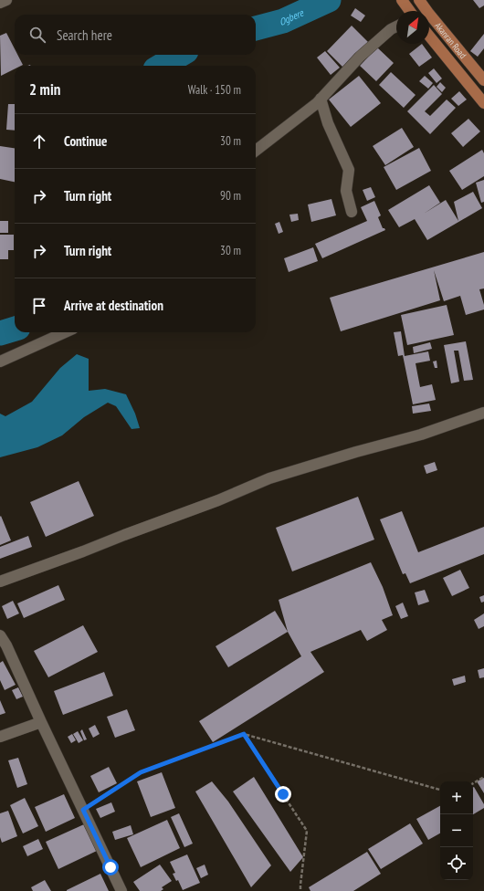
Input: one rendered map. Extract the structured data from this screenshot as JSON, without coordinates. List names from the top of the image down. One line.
{"streets":{"main road":["Akanran Road"]},"water":["Ogbere"],"north":"top right","page":{"search":"Search here","heading":["2 min","Walk · 150 m"],"list":[["Continue","30 m"],["Turn right","90 m"],["Turn right","30 m"],"Arrive at destination"],"map_buttons":["+","−"]}}
